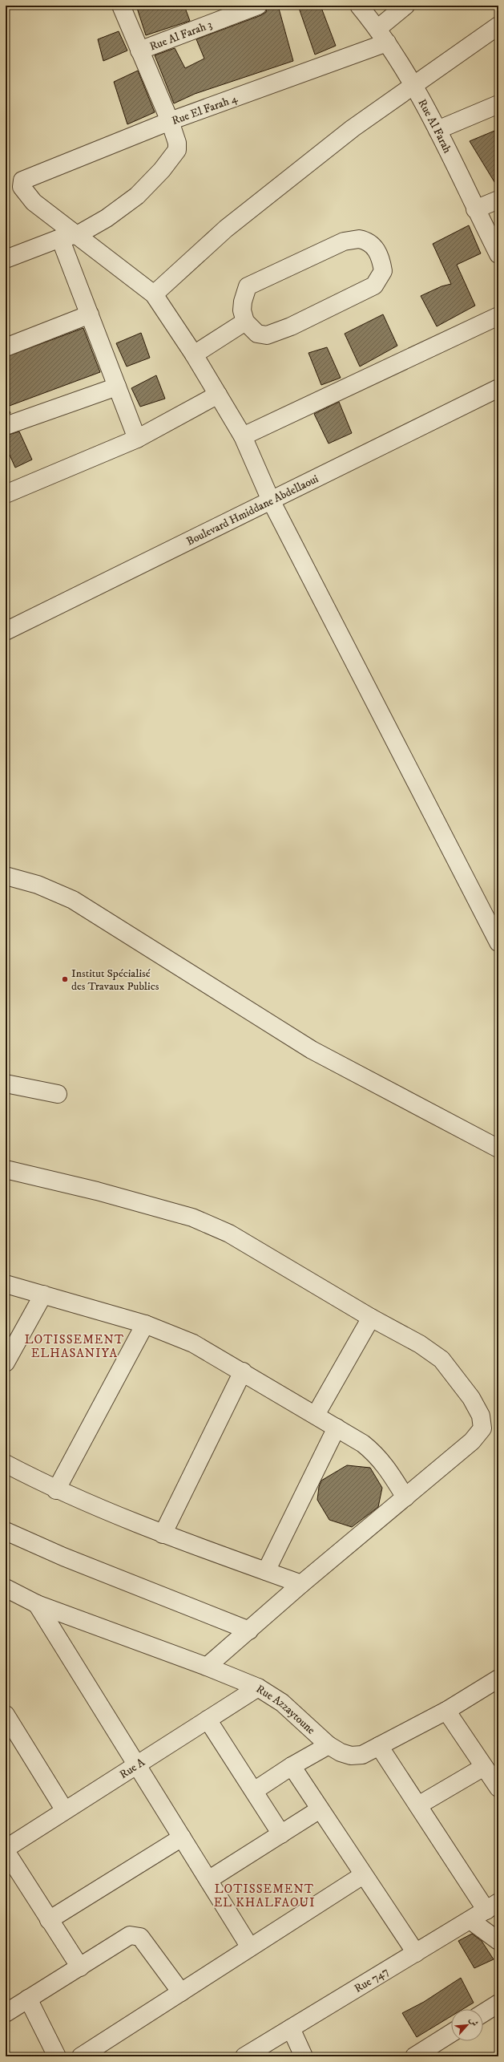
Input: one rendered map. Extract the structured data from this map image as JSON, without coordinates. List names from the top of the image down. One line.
{"streets":{"street":["Rue Al Farah 3","Rue El Farah 4","Rue Al Farah","Boulevard Hmiddane Abdellaoui","Rue Azzaytoune","Rue A","Rue 747"]},"crossings":[["Rue El Farah 4","Rue Al Farah"],["Rue Azzaytoune","Rue A"]],"districts":["LOTISSEMENT ELHASANIYA","LOTISSEMENT EL KHALFAOUI"],"places":["Institut Spécialisé des Travaux Publics"],"north":"top right"}
